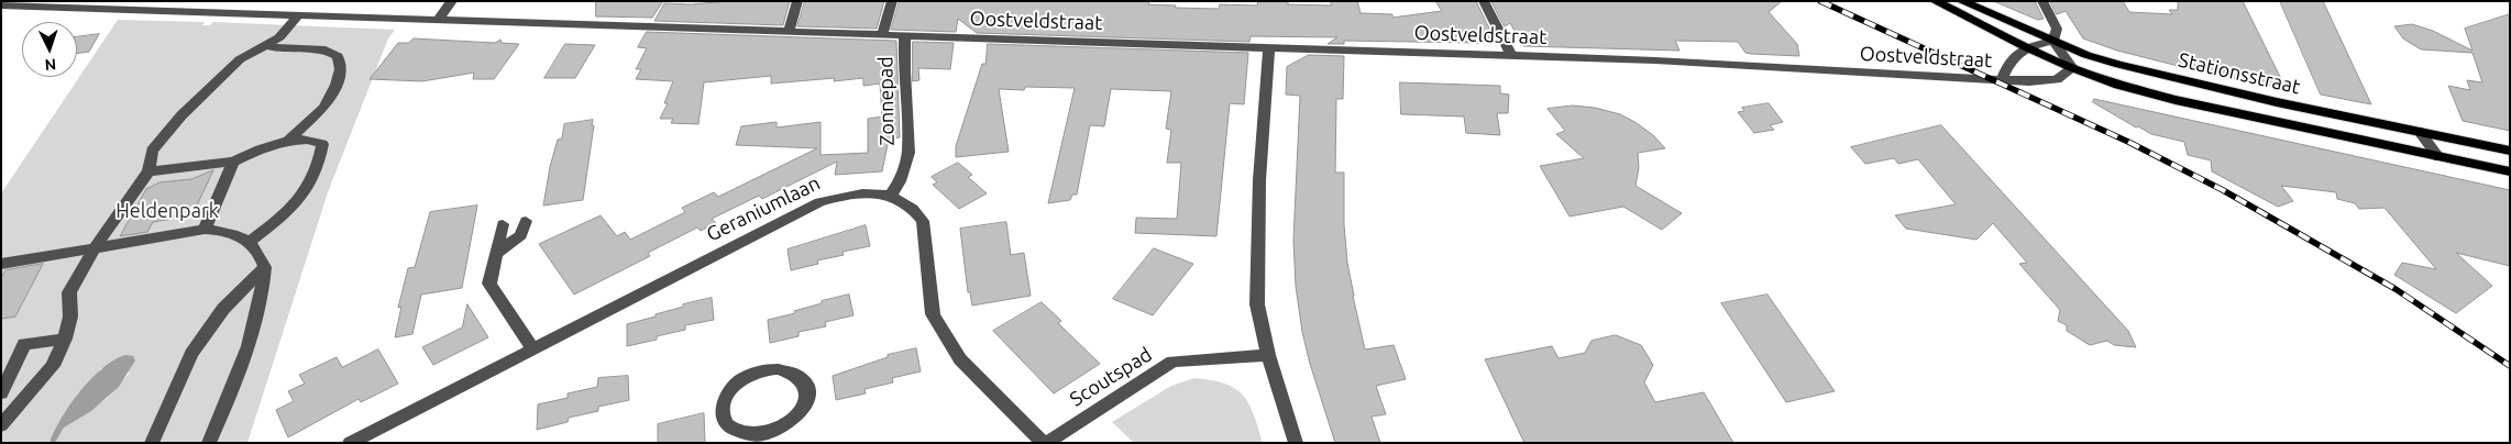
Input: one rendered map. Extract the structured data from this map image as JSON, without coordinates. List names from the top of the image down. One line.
{"streets":{"main road":["Stationsstraat"],"street":["Oostveldstraat","Zonnepad","Geraniumlaan","Scoutspad"]},"crossings":[["Oostveldstraat","Stationsstraat"],["Oostveldstraat","Zonnepad"],["Zonnepad","Geraniumlaan"],["Geraniumlaan","Scoutspad"]],"parks":["Heldenpark"],"north":"bottom"}
